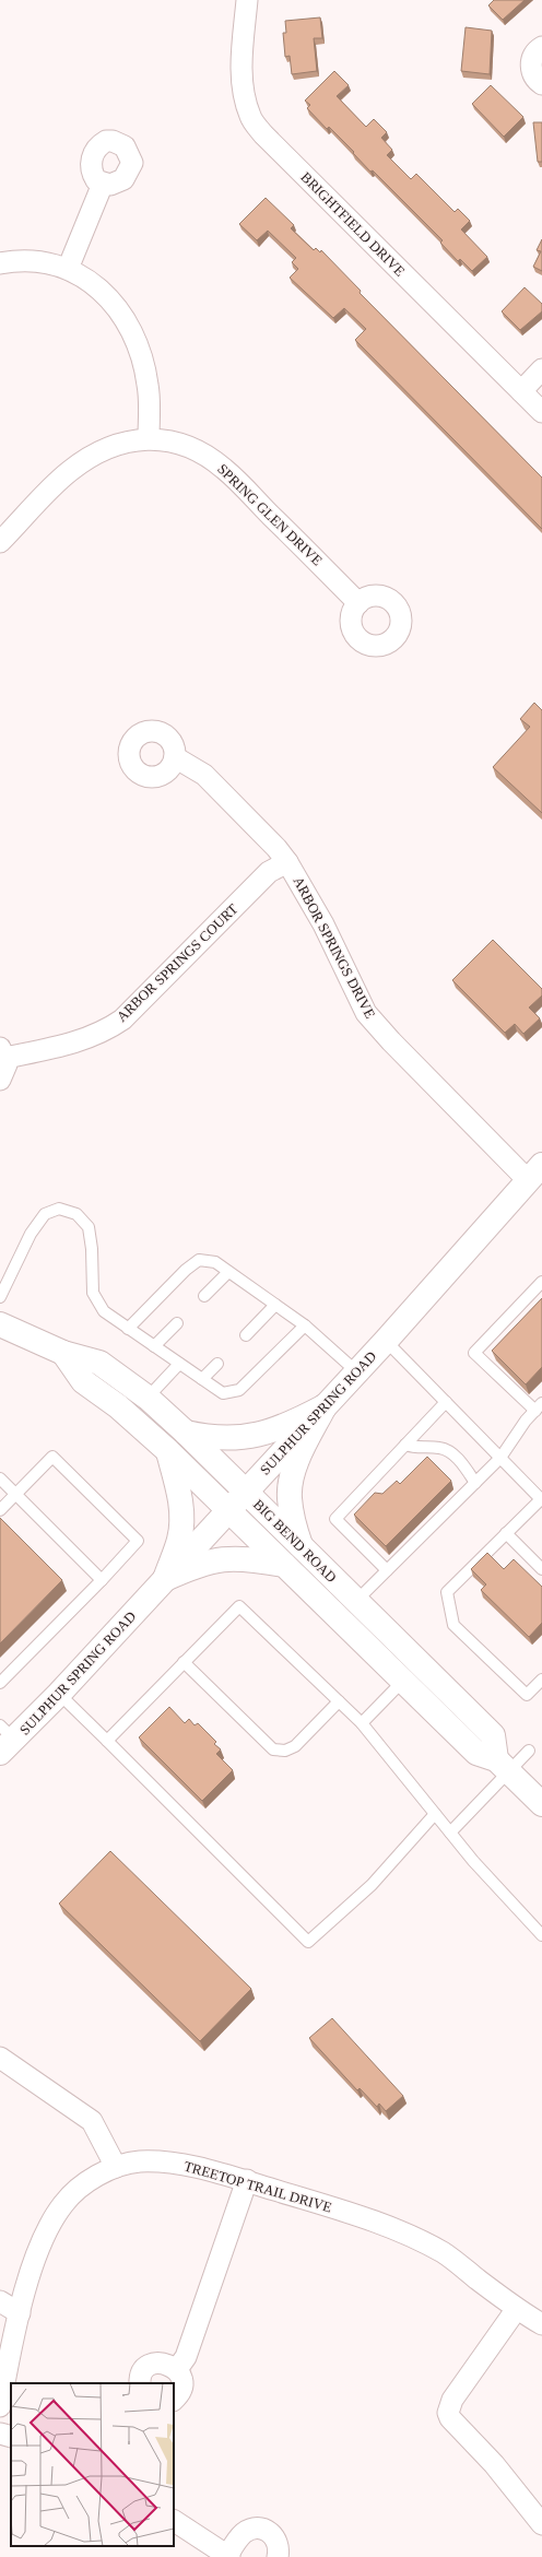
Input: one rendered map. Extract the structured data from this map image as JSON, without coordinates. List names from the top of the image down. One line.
{"streets":{"main road":["SULPHUR SPRING ROAD","BIG BEND ROAD"],"street":["BRIGHTFIELD DRIVE","SPRING GLEN DRIVE","ARBOR SPRINGS DRIVE","ARBOR SPRINGS COURT","TREETOP TRAIL DRIVE"]},"crossings":[["ARBOR SPRINGS DRIVE","ARBOR SPRINGS COURT"],["ARBOR SPRINGS DRIVE","SULPHUR SPRING ROAD"],["SULPHUR SPRING ROAD","BIG BEND ROAD"]]}
